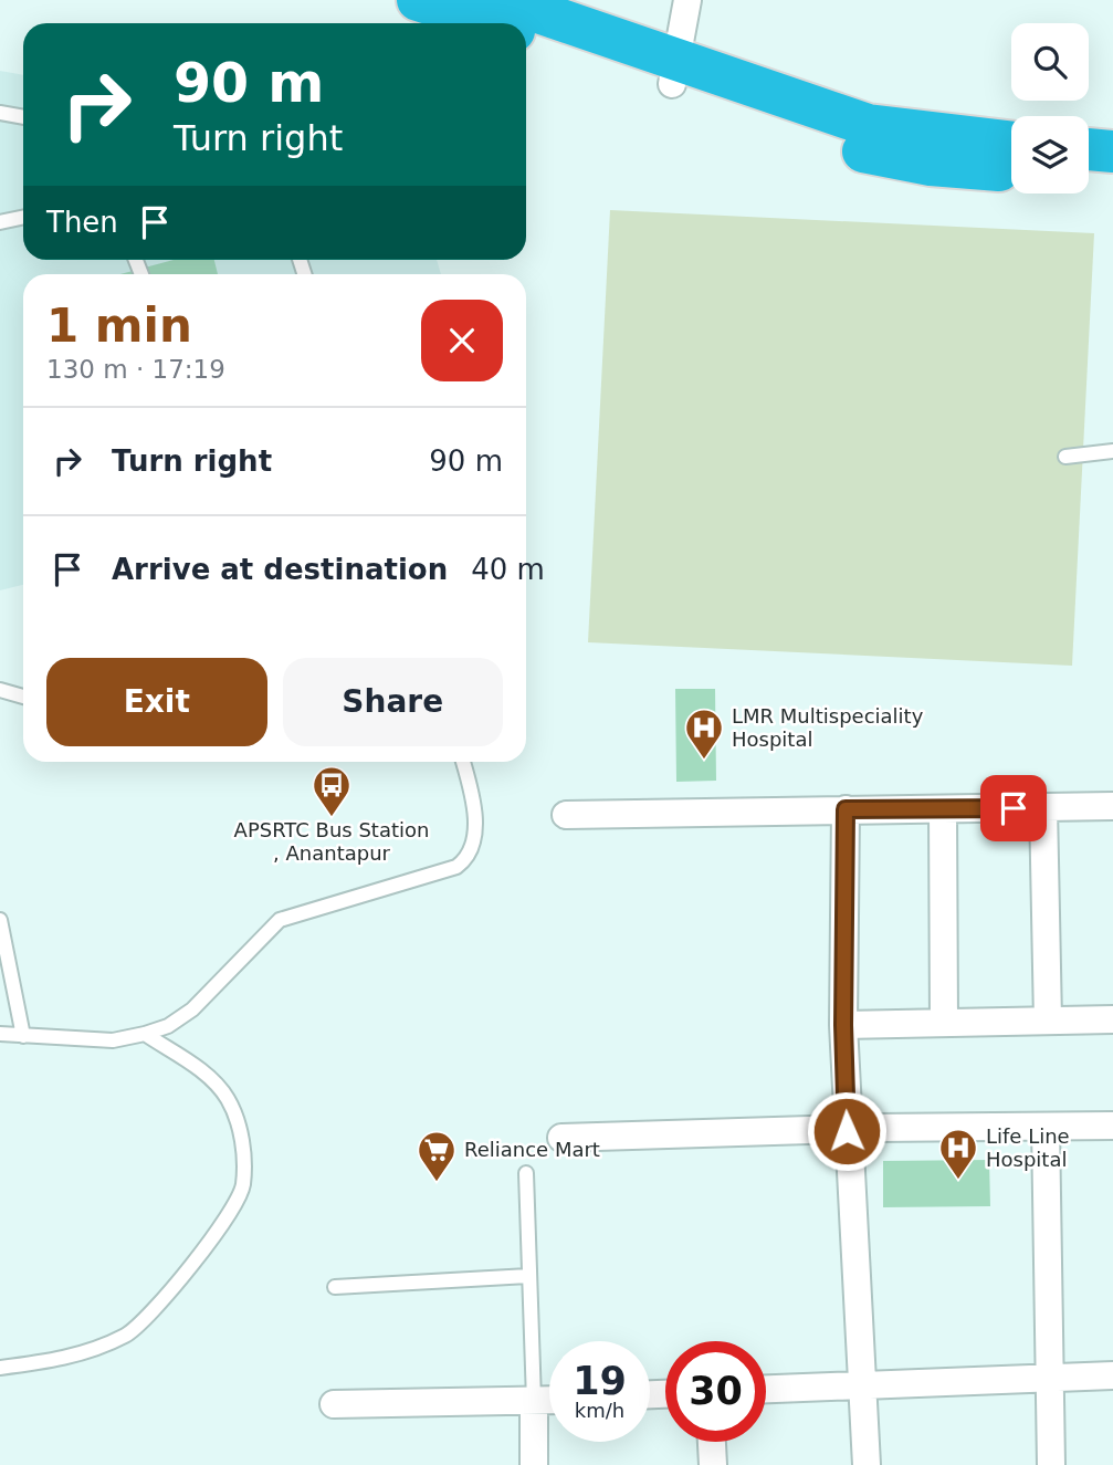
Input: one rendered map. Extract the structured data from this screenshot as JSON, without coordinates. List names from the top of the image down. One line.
{"places":{"hospital":["LMR Multispeciality Hospital","Life Line Hospital"],"bus stop":["APSRTC Bus Station , Anantapur"],"supermarket":["Reliance Mart"]},"page":{"turn":["90 m","Turn right"],"then":"Then","heading":["1 min","130 m · 17:19"],"list":[{"name":"Turn right","value":"90 m"},{"name":"Arrive at destination","value":"40 m"}],"buttons":["Exit","Share"],"speed":"19 km/h","limit":"30"}}
